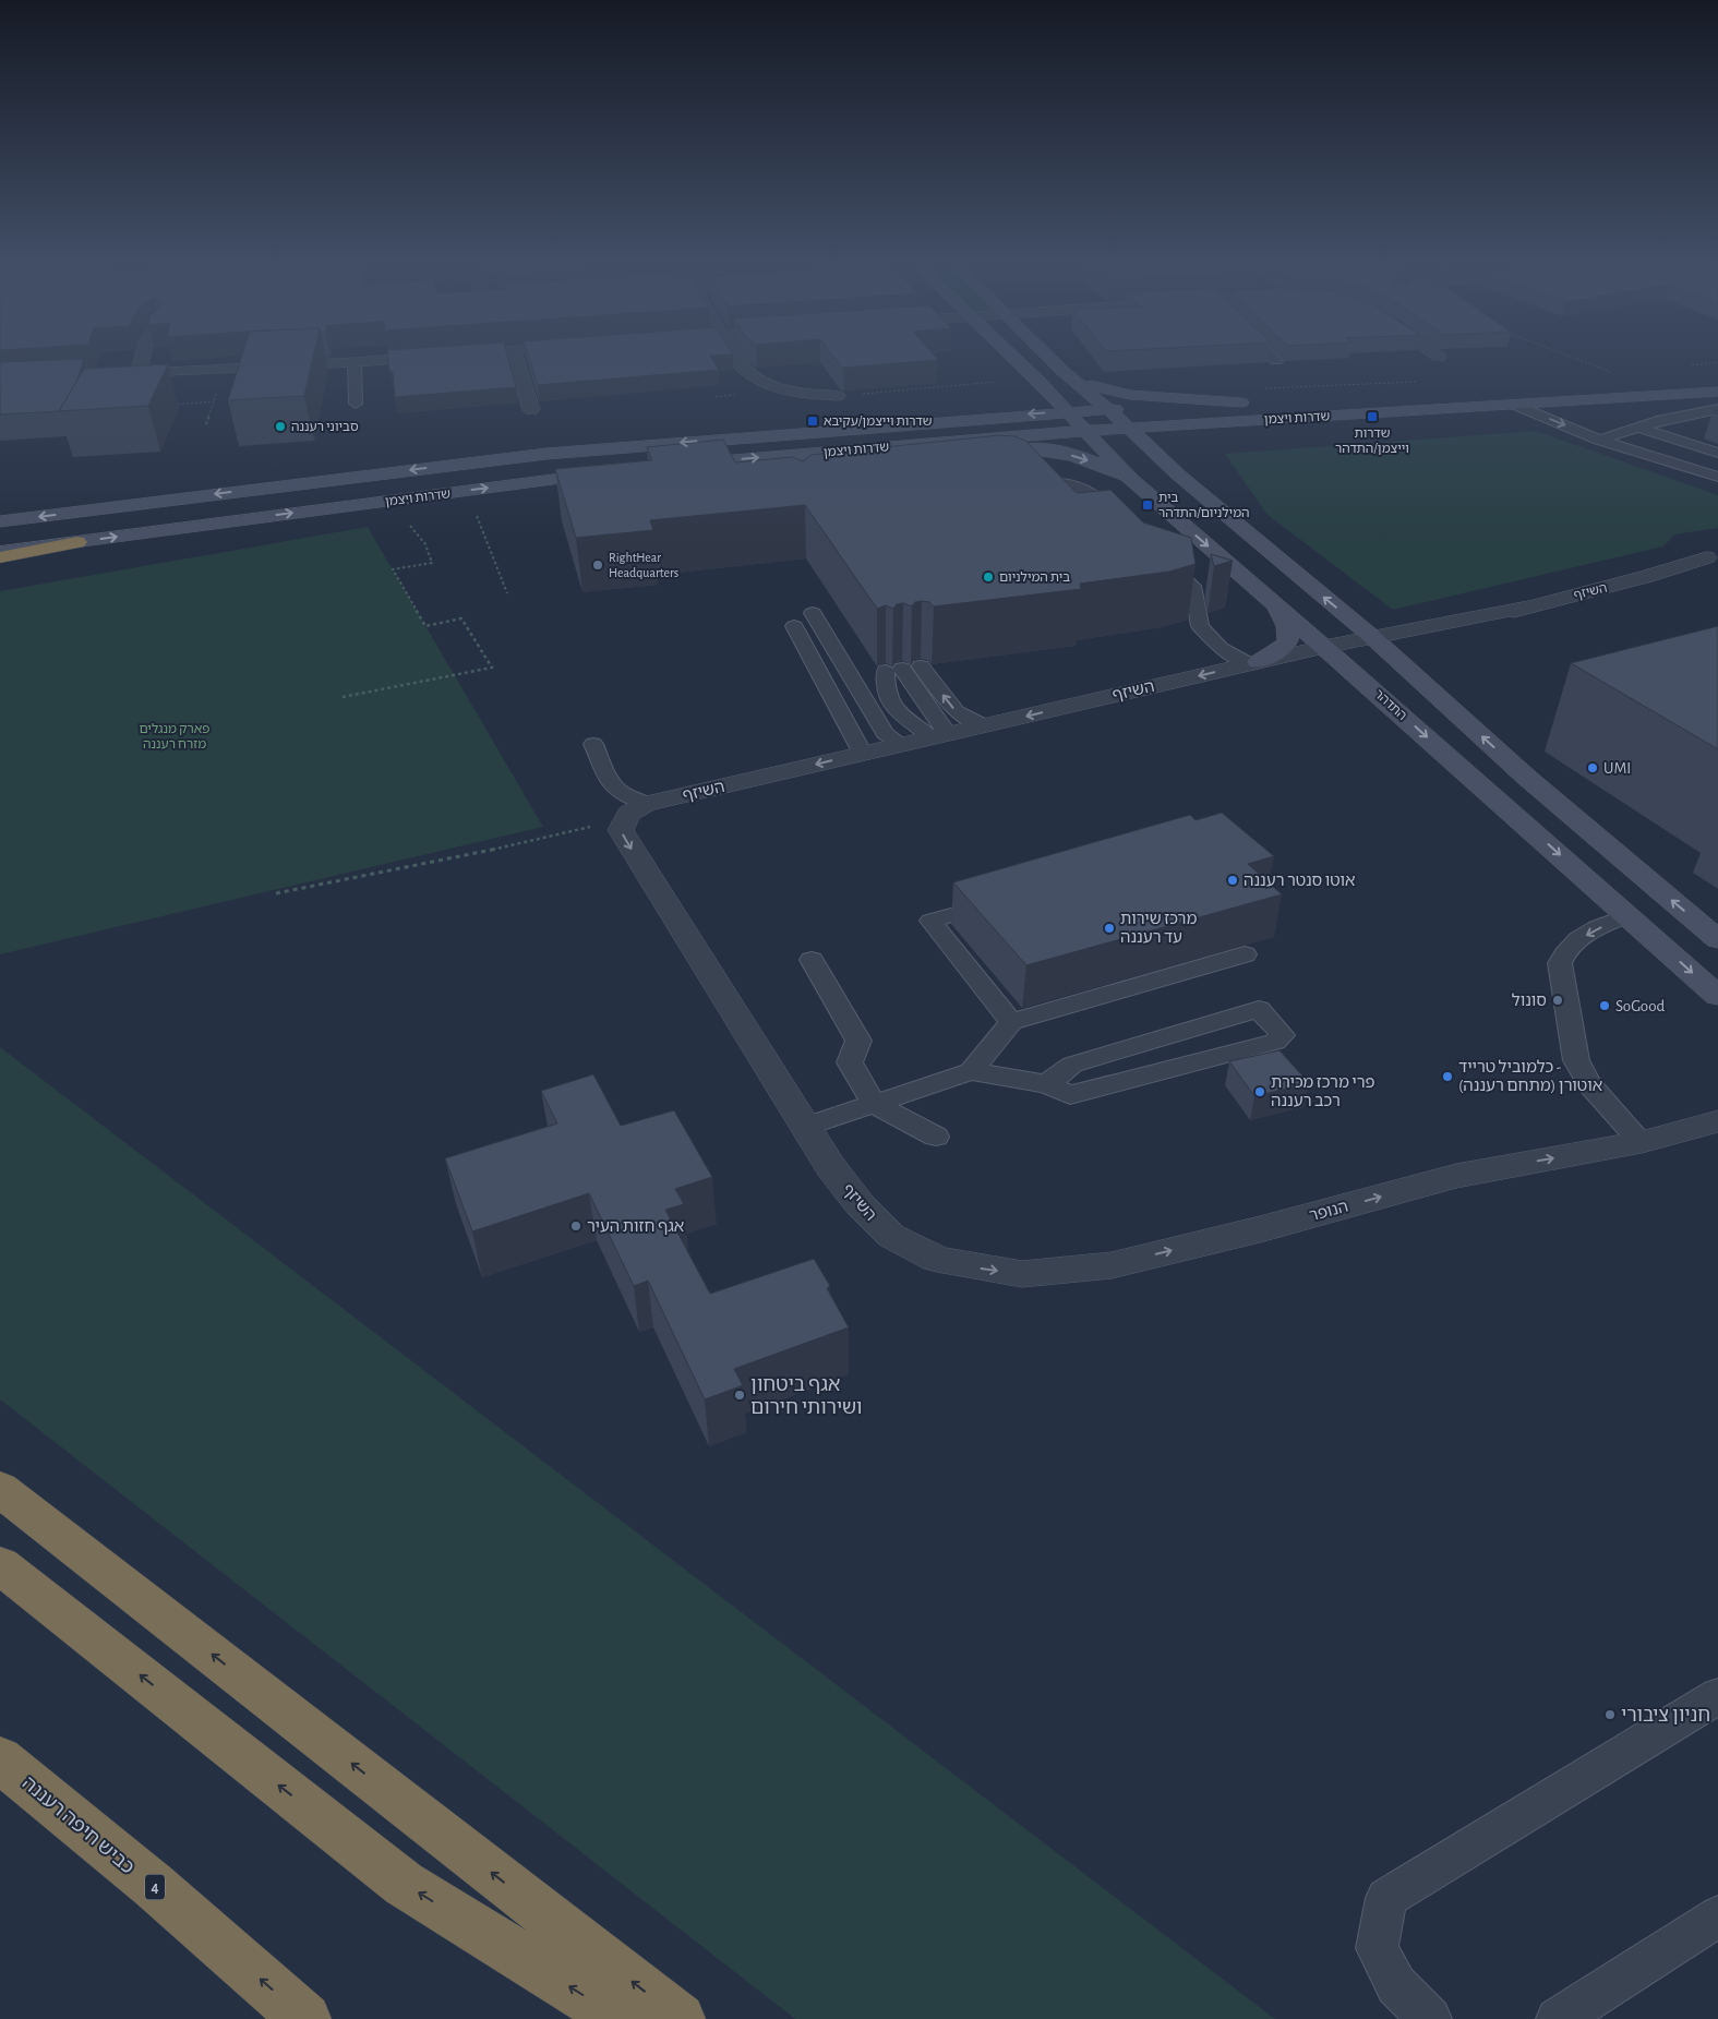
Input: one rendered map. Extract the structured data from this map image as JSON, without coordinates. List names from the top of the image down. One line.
{"streets":{"highway":["כביש חיפה רעננה","4"],"main road":["שדרות ויצמן","התדהר"],"street":["השיזף","הנופר"]},"crossings":[["שדרות ויצמן","התדהר"],["השיזף","התדהר"],["השיזף","הנופר"]],"one_way":["הנופר"],"parks":["פארק מנגלים מזרח רעננה"],"places":{"transit":["שדרות וייצמן/התדהר","שדרות וייצמן/עקיבא","בית המילניום/התדהר"],"other":["סביוני רעננה","RightHear Headquarters","בית המילניום","UMI","אוטו סנטר רעננה","מרכז שירות עד רעננה","סונול","SoGood","כלמוביל טרייד - אוטורן (מתחם רעננה)","פרי מרכז מכירת רכב רעננה","אגף חזות העיר","אגף ביטחון ושירותי חירום","חניון ציבורי"]}}
